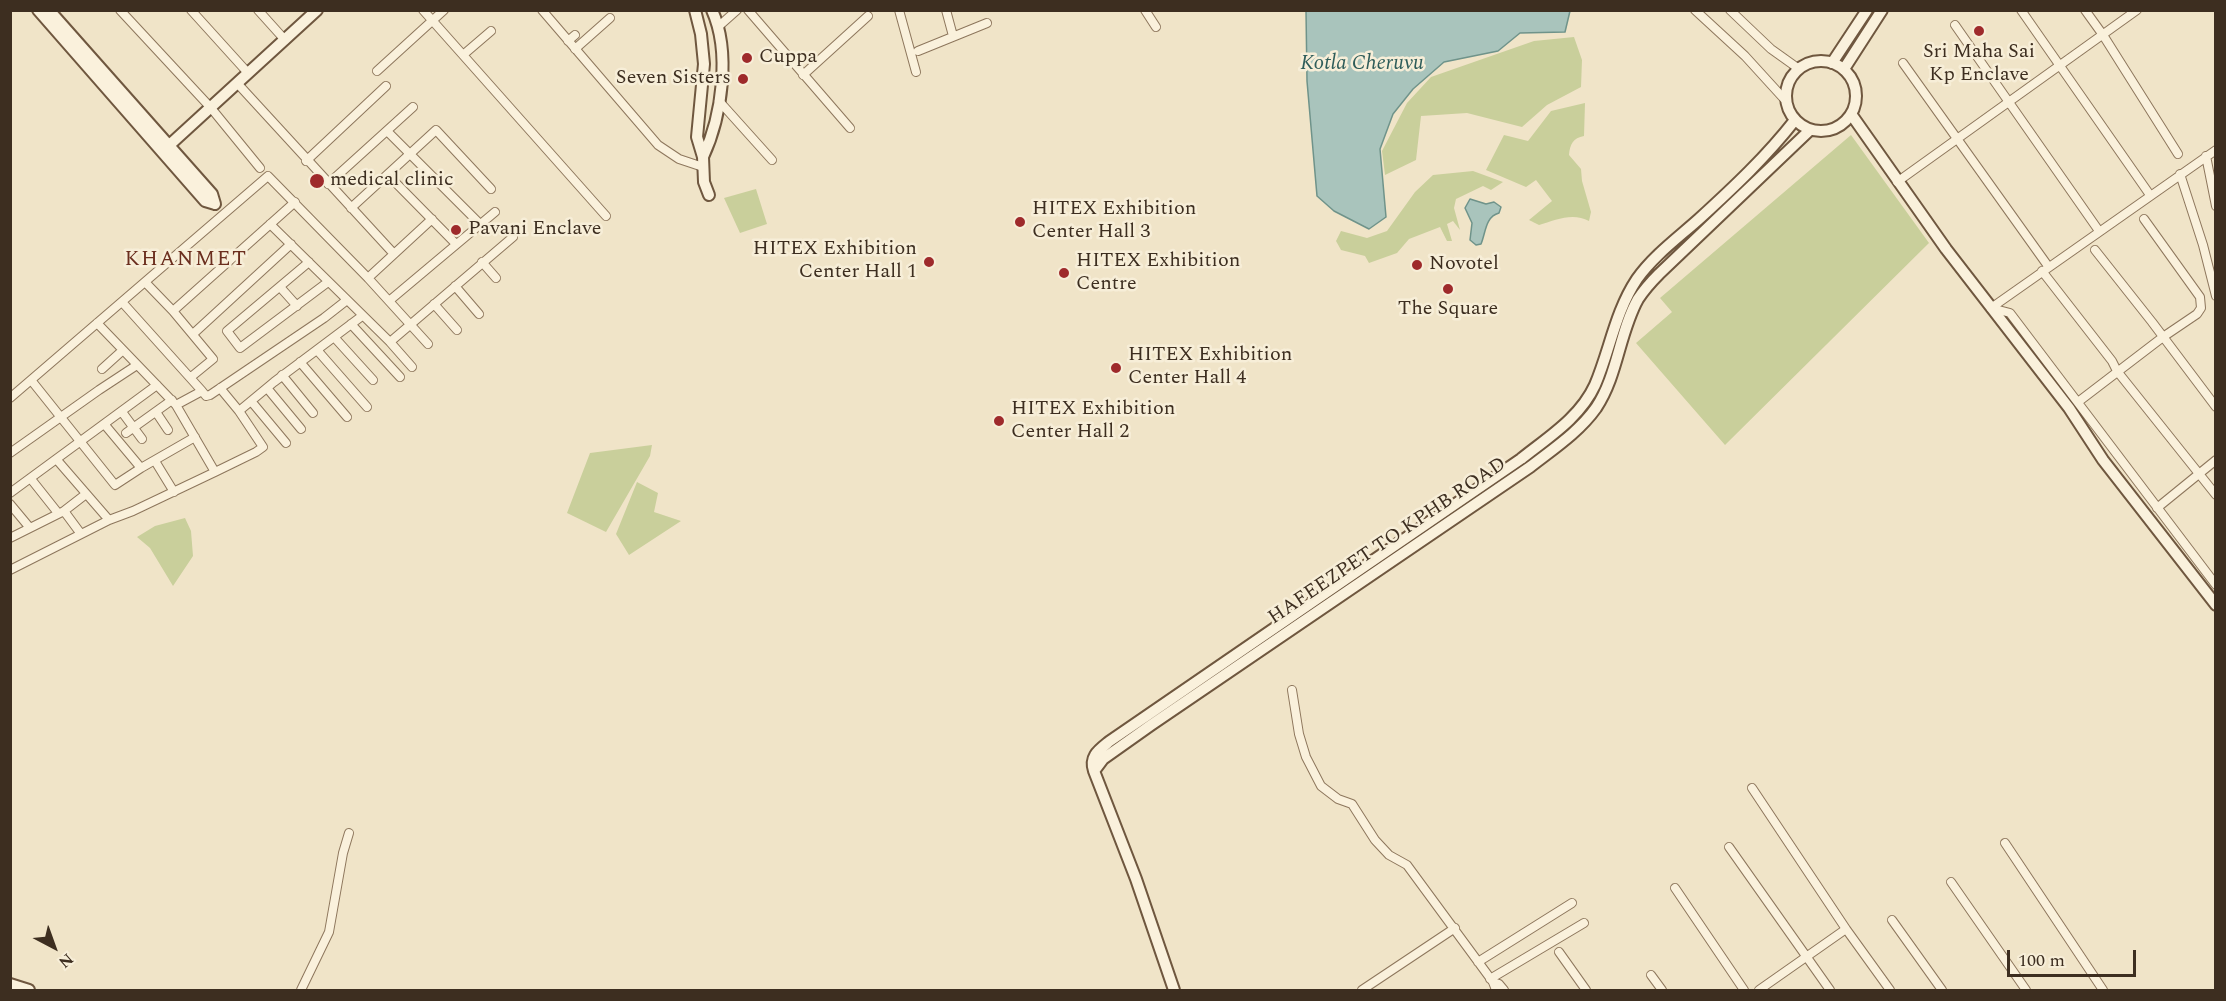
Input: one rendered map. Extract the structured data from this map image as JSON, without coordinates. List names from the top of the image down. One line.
{"streets":{"main road":["HAFEEZPET TO KPHB ROAD"]},"districts":["KHANMET"],"water":["Kotla Cheruvu"],"places":["Sri Maha Sai Kp Enclave","Cuppa","Seven Sisters","medical clinic","HITEX Exhibition Center Hall 3","Pavani Enclave","HITEX Exhibition Center Hall 1","Novotel","HITEX Exhibition Centre","The Square","HITEX Exhibition Center Hall 4","HITEX Exhibition Center Hall 2"],"scale_bar":"100 m","north":"bottom right"}
